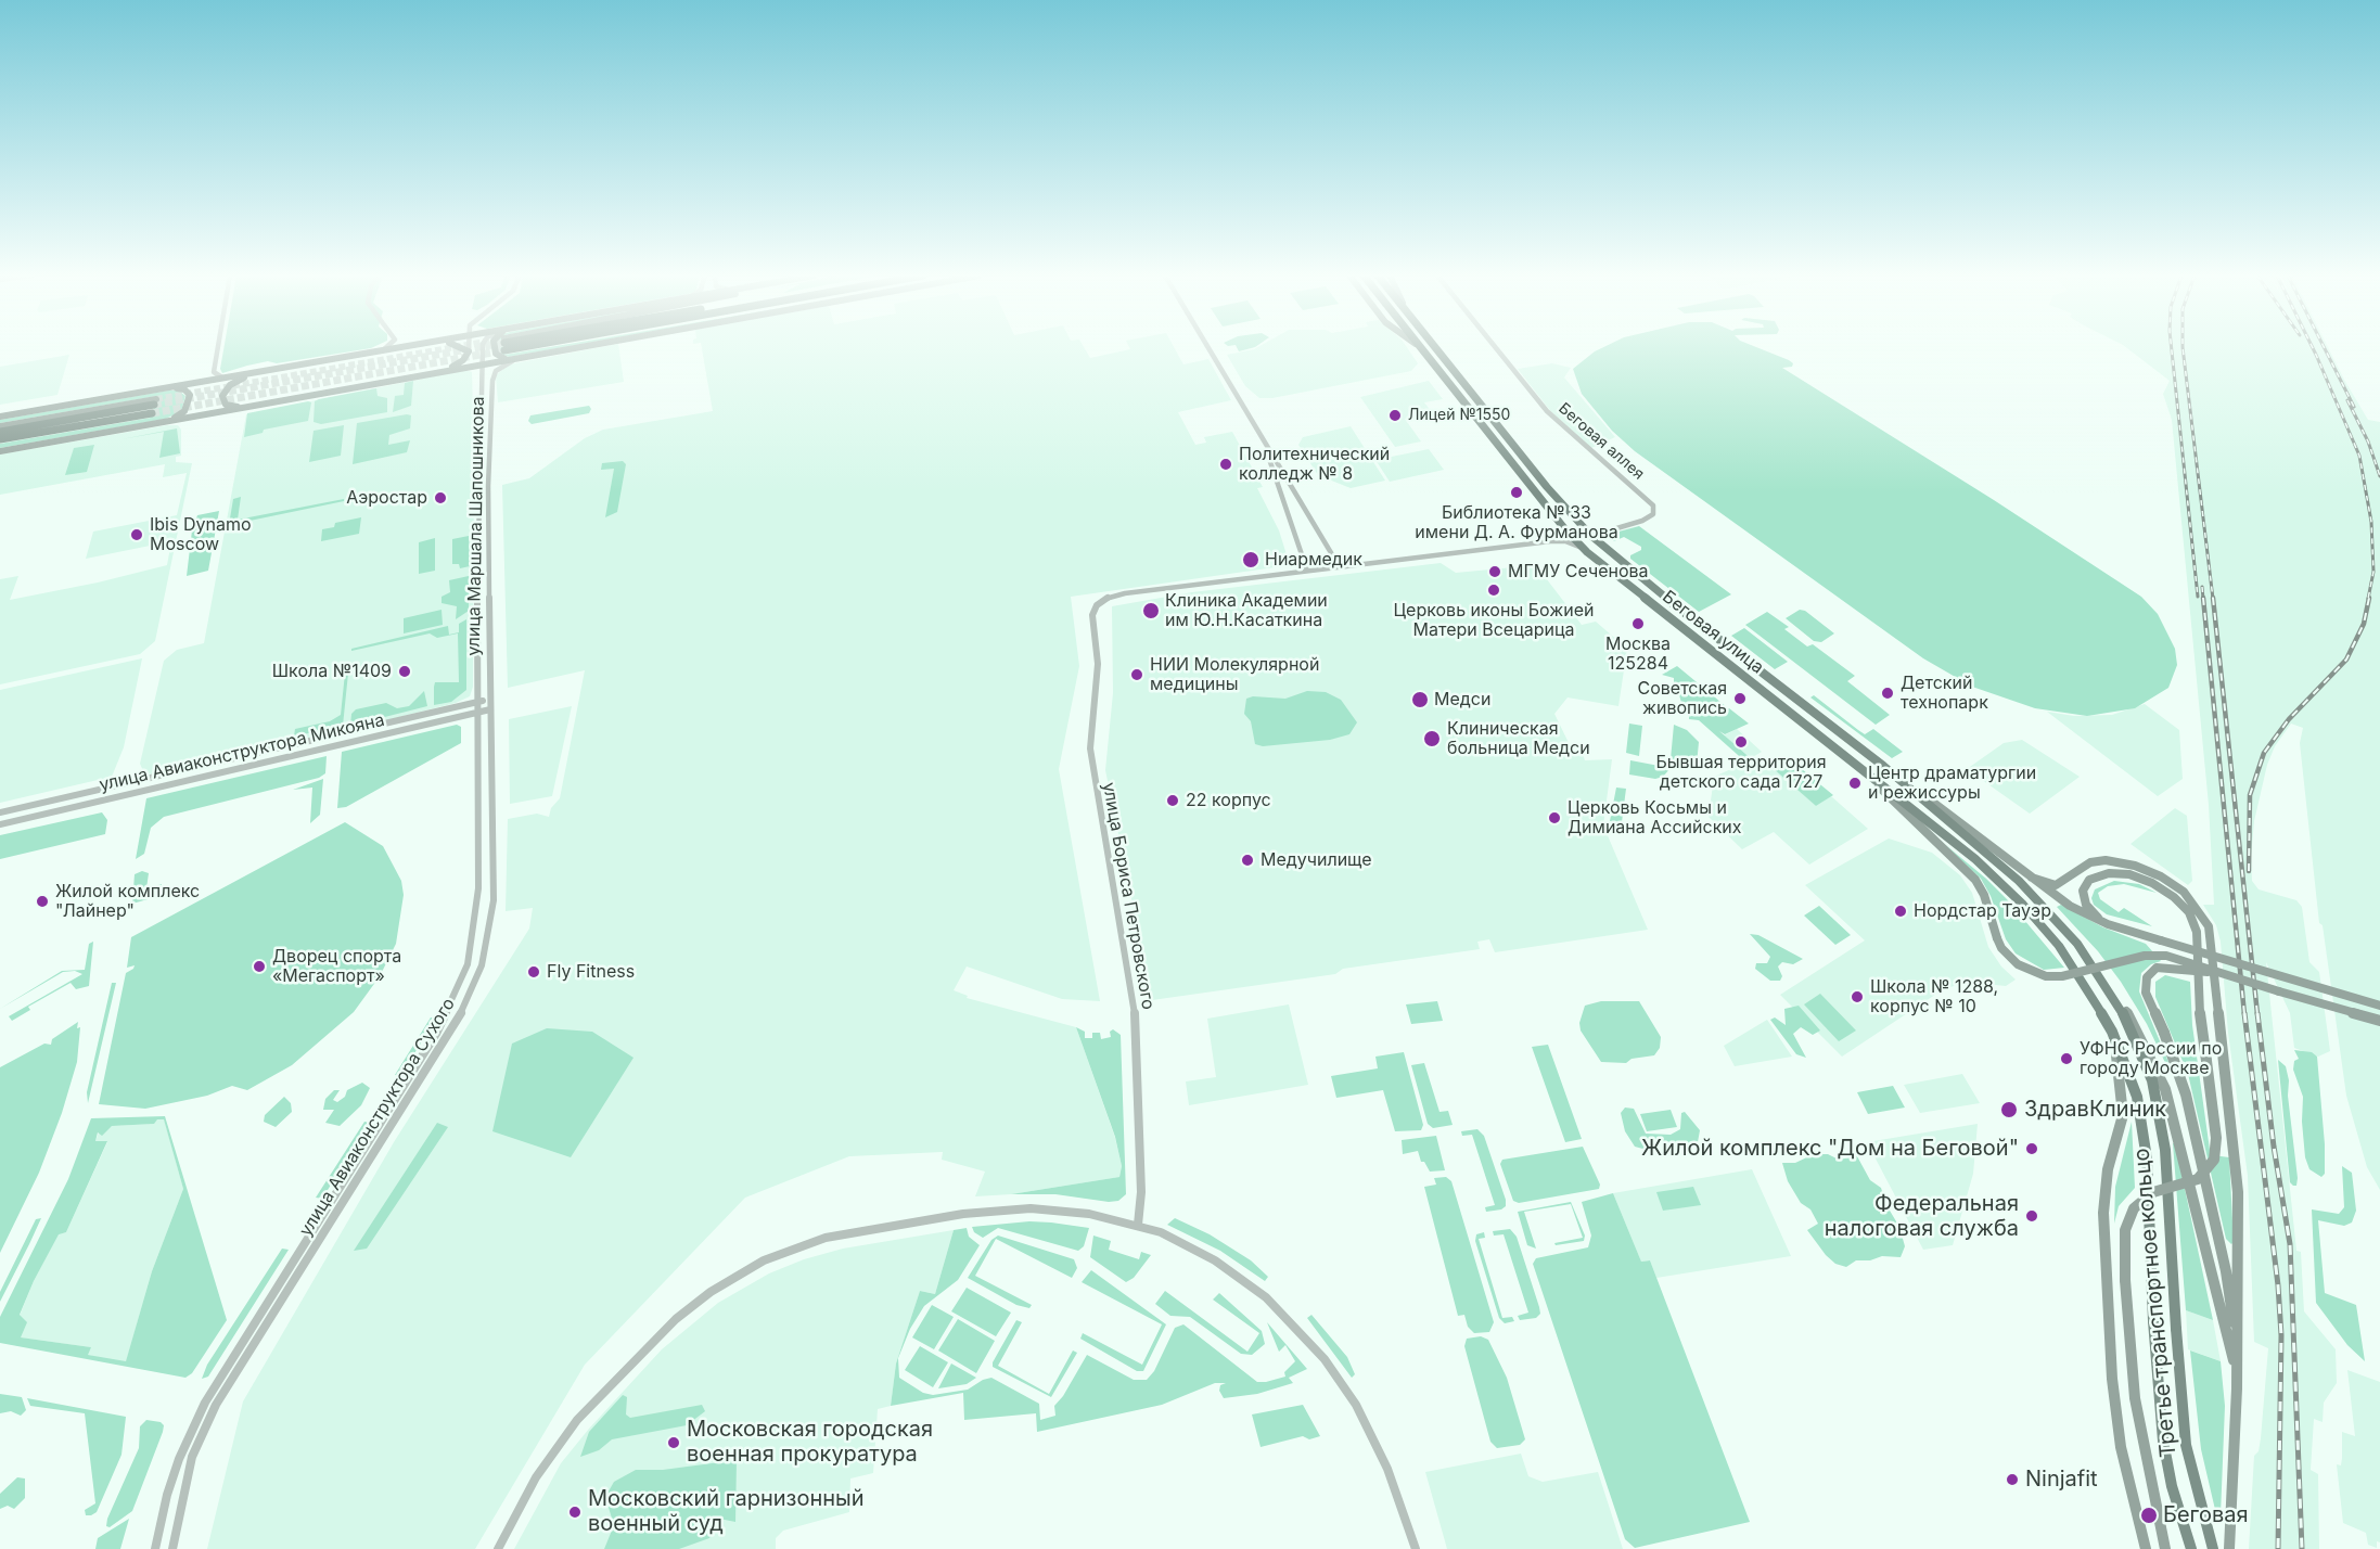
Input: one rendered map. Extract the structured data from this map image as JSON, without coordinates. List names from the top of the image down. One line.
{"streets":{"main road":["Беговая улица","Третье транспортное кольцо"],"street":["Беговая аллея","улица Маршала Шапошникова","улица Авиаконструктора Микояна","улица Бориса Петровского","улица Авиаконструктора Сухого"]},"crossings":[["Беговая аллея","Беговая улица"],["улица Маршала Шапошникова","улица Авиаконструктора Сухого"],["Беговая улица","Третье транспортное кольцо"],["улица Авиаконструктора Микояна","улица Авиаконструктора Сухого"]],"places":["Лицей №1550","Политехнический колледж № 8","Библиотека № 33 имени Д. А. Фурманова","Аэростар","Ibis Dynamo Moscow","Ниармедик","МГМУ Сеченова","Церковь иконы Божией Матери Всецарица","Клиника Академии им Ю.Н.Касаткина","Москва 125284","Школа №1409","НИИ Молекулярной медицины","Детский технопарк","Советская живопись","Медси","Клиническая больница Медси","Бывшая территория детского сада 1727","Центр драматургии и режиссуры","22 корпус","Церковь Косьмы и Димиана Ассийских","Медучилище","Жилой комплекс \"Лайнер\"","Нордстар Тауэр","Дворец спорта «Мегаспорт»","Fly Fitness","Школа № 1288, корпус № 10","УФНС России по городу Москве","ЗдравКлиник","Жилой комплекс \"Дом на Беговой\"","Федеральная налоговая служба","Московская городская военная прокуратура","Ninjafit","Московский гарнизонный военный суд","Беговая"]}
